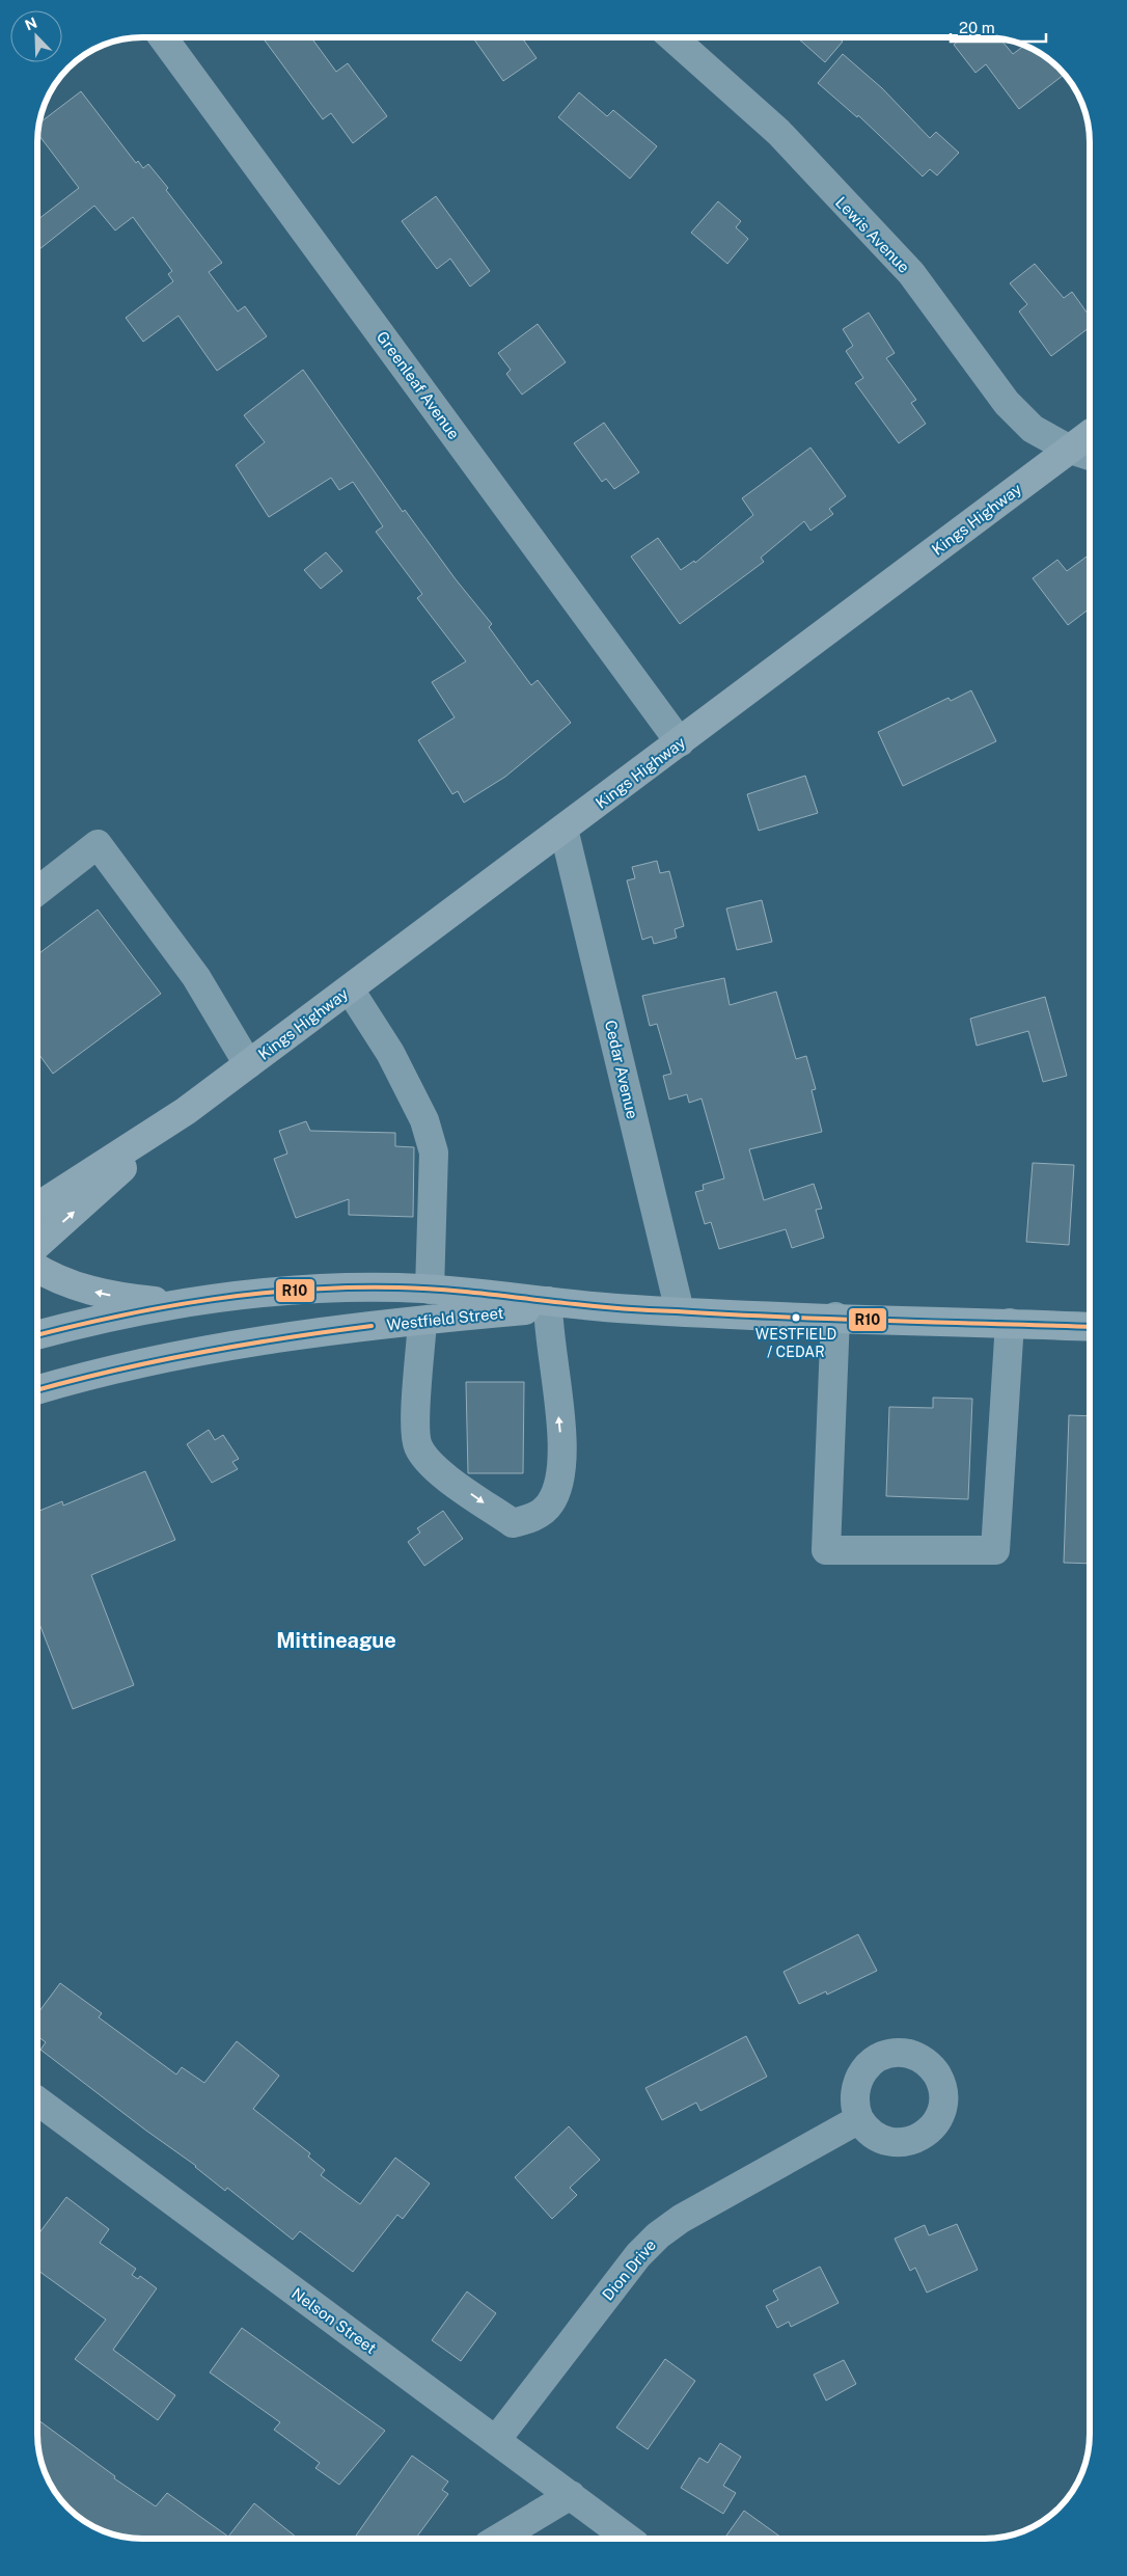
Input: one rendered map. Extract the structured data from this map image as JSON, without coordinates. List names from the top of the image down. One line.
{"streets":{"main road":["Kings Highway","Westfield Street"],"street":["Lewis Avenue","Greenleaf Avenue","Cedar Avenue","Dion Drive","Nelson Street"]},"crossings":[["Lewis Avenue","Kings Highway"],["Greenleaf Avenue","Kings Highway"],["Kings Highway","Cedar Avenue"],["Cedar Avenue","Westfield Street"],["Dion Drive","Nelson Street"]],"districts":["Mittineague"],"places":["WESTFIELD / CEDAR"],"lines":["transit line R10"],"scale_bar":"20 m","north":"top left"}
